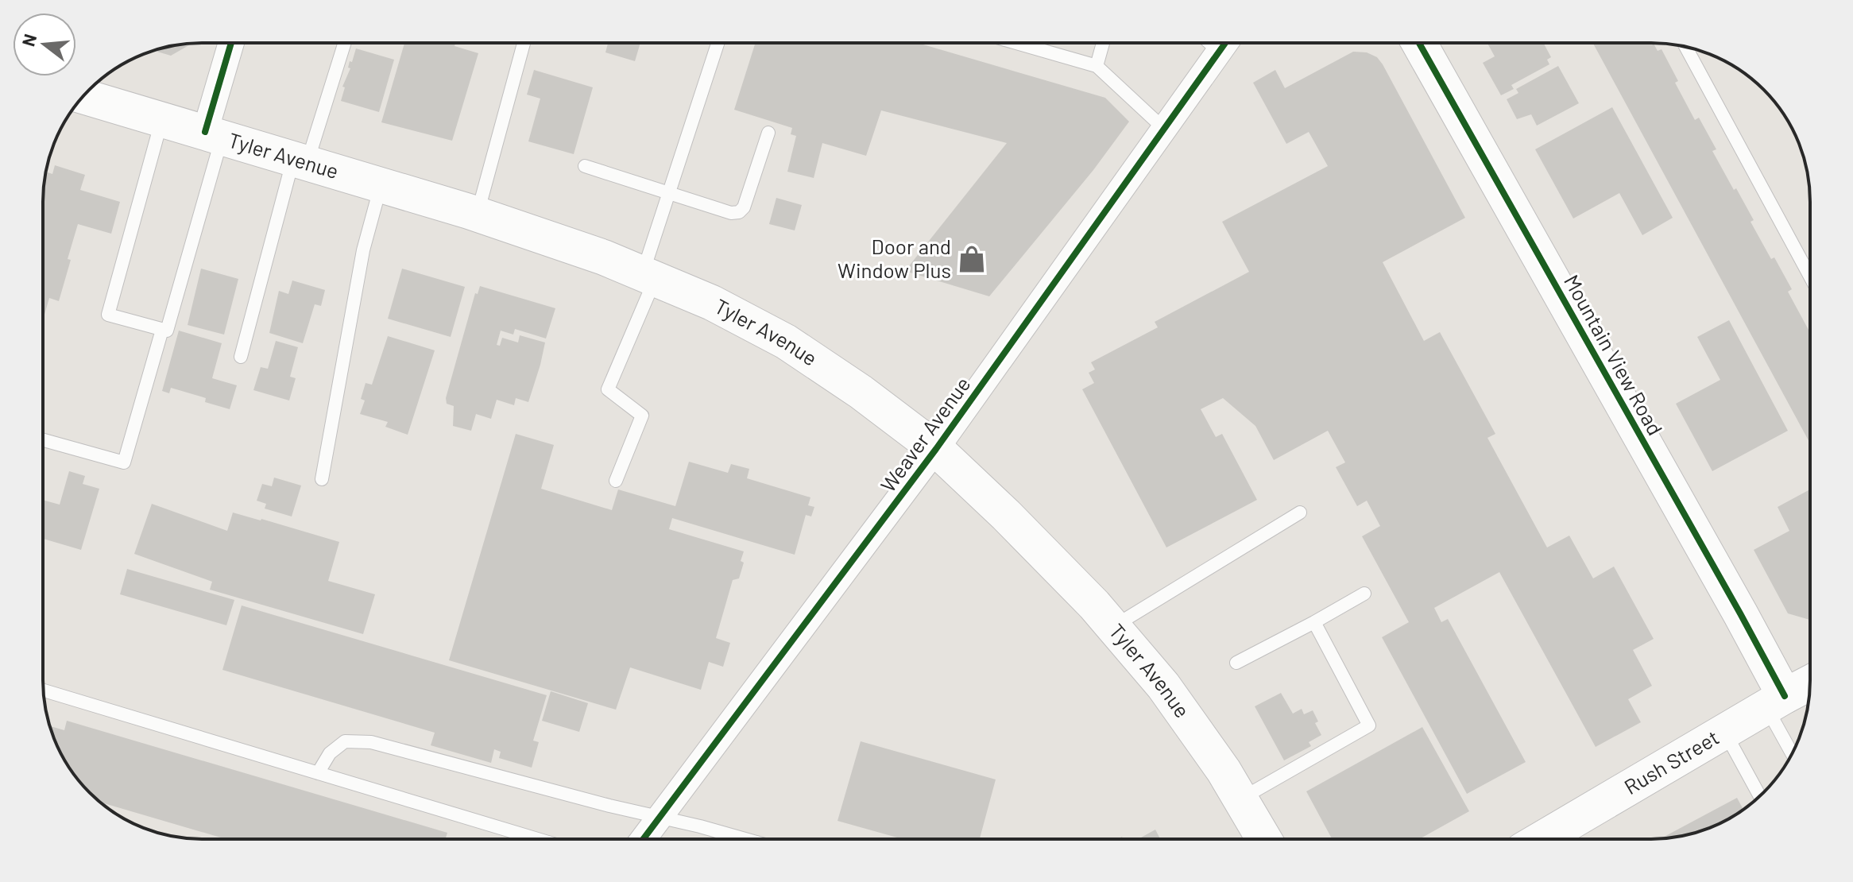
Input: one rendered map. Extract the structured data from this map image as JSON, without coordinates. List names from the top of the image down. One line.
{"streets":{"main road":["Tyler Avenue","Mountain View Road","Rush Street"],"street":["Weaver Avenue"]},"crossings":[["Tyler Avenue","Weaver Avenue"],["Mountain View Road","Rush Street"]],"places":{"shop":["Door and Window Plus"]},"north":"left"}
